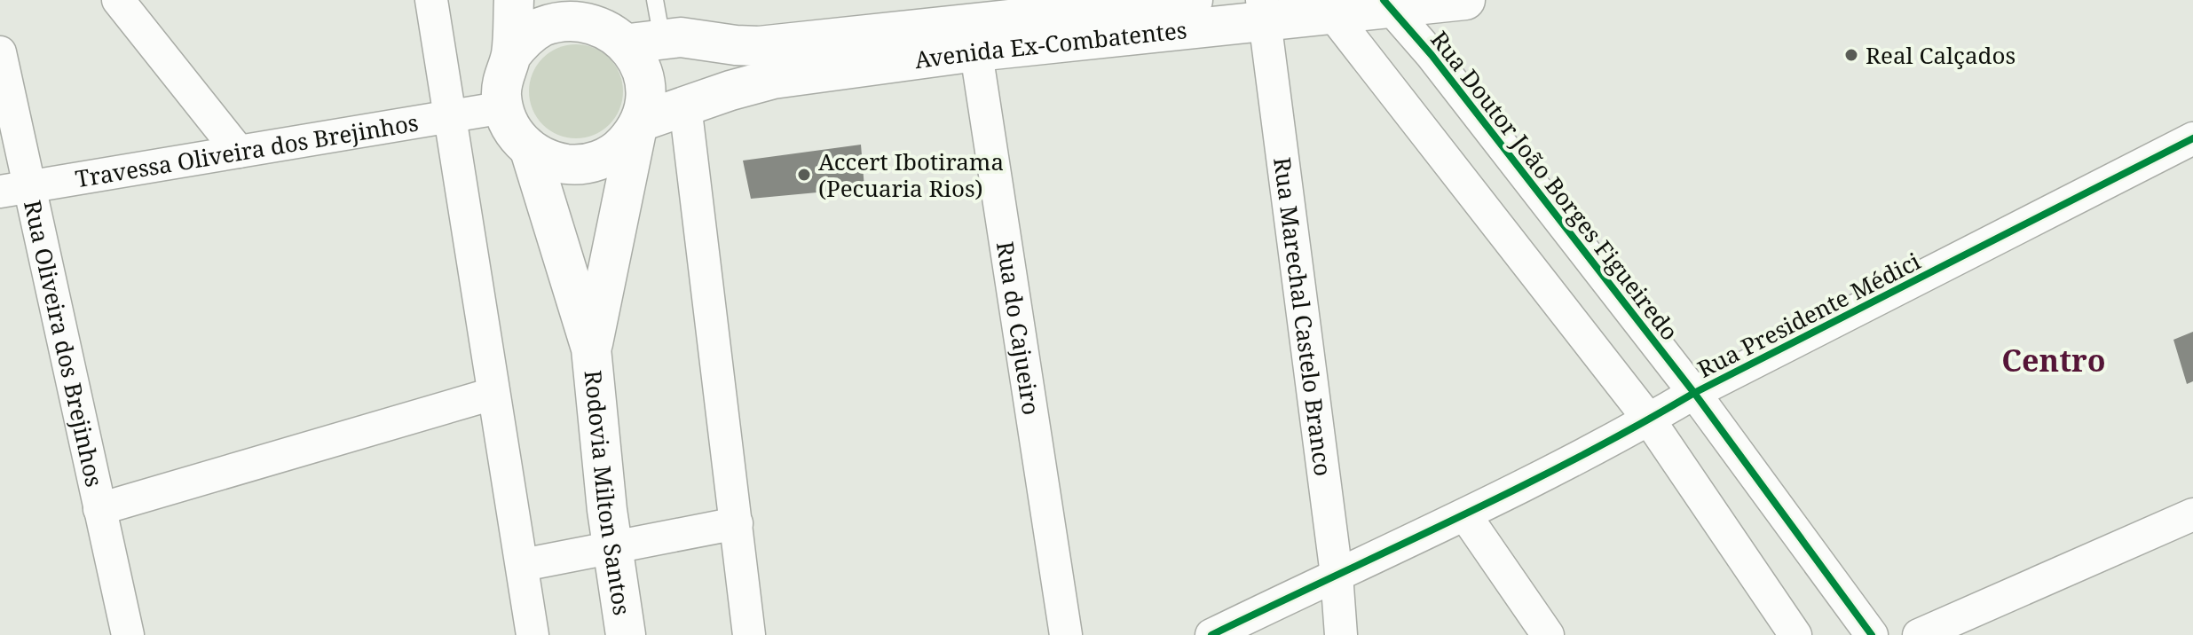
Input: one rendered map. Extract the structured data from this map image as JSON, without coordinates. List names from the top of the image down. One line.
{"streets":{"main road":["Avenida Ex-Combatentes","Rodovia Milton Santos"],"street":["Travessa Oliveira dos Brejinhos","Rua Doutor João Borges Figueiredo","Rua Presidente Médici","Rua Marechal Castelo Branco","Rua do Cajueiro","Rua Oliveira dos Brejinhos"]},"crossings":[["Avenida Ex-Combatentes","Travessa Oliveira dos Brejinhos"],["Avenida Ex-Combatentes","Rua Doutor João Borges Figueiredo"],["Avenida Ex-Combatentes","Rua Marechal Castelo Branco"],["Avenida Ex-Combatentes","Rua do Cajueiro"],["Avenida Ex-Combatentes","Rodovia Milton Santos"],["Travessa Oliveira dos Brejinhos","Rua Oliveira dos Brejinhos"],["Travessa Oliveira dos Brejinhos","Rodovia Milton Santos"],["Rua Doutor João Borges Figueiredo","Rua Presidente Médici"],["Rua Presidente Médici","Rua Marechal Castelo Branco"]],"districts":["Centro"],"places":["Real Calçados","Accert Ibotirama (Pecuaria Rios)"]}
